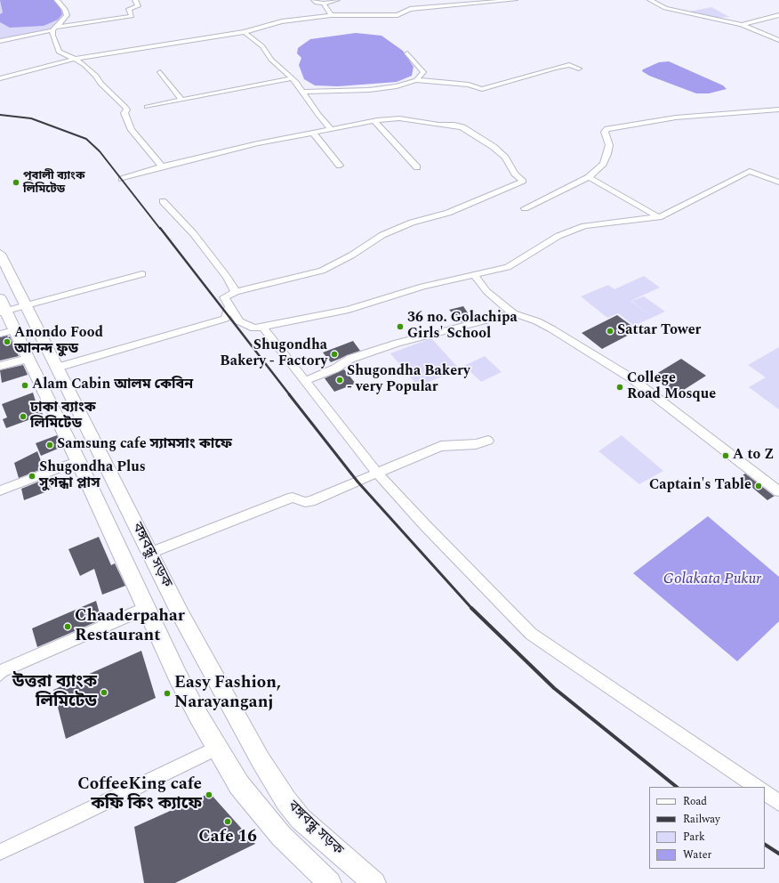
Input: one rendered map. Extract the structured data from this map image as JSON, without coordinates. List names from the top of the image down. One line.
{"streets":{"main road":["বঙ্গবন্ধু সড়ক"]},"water":["Golakata Pukur"],"places":["পূবালী ব্যাংক লিমিটেড","36 no. Golachipa Girls' School","Sattar Tower","Anondo Food আনন্দ ফুড","Shugondha Bakery - Factory","Shugondha Bakery - very Popular","Alam Cabin আলম কেবিন","College Road Mosque","ঢাকা ব্যাংক লিমিটেড","Samsung cafe স্যামসাং কাফে","A to Z","Shugondha Plus সুগন্ধা প্লাস","Captain's Table","Chaaderpahar Restaurant","উত্তরা ব্যাংক লিমিটেড","Easy Fashion, Narayanganj","CoffeeKing cafe কফি কিং ক্যাফে","Cafe 16"],"legend":["Road","Railway","Park","Water"]}
